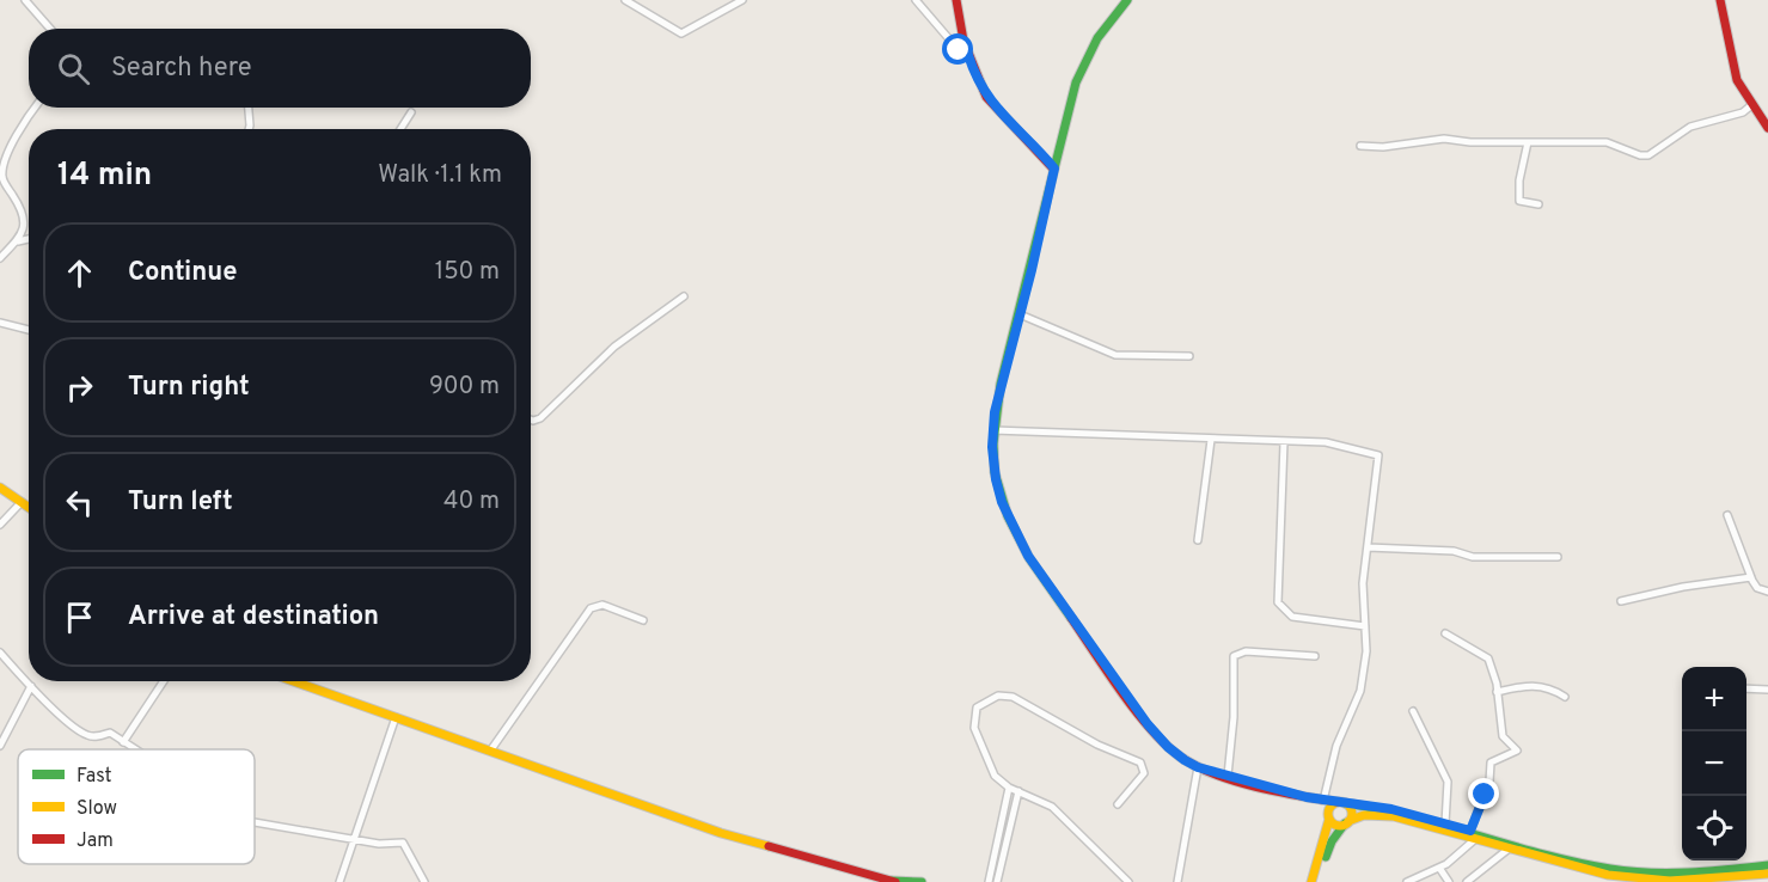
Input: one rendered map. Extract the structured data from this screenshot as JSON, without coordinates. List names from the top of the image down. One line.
{"legend":["Fast","Slow","Jam"],"page":{"search":"Search here","heading":["14 min","Walk · 1.1 km"],"list":[["Continue","150 m"],["Turn right","900 m"],["Turn left","40 m"],"Arrive at destination"],"map_buttons":["+","−"]}}
